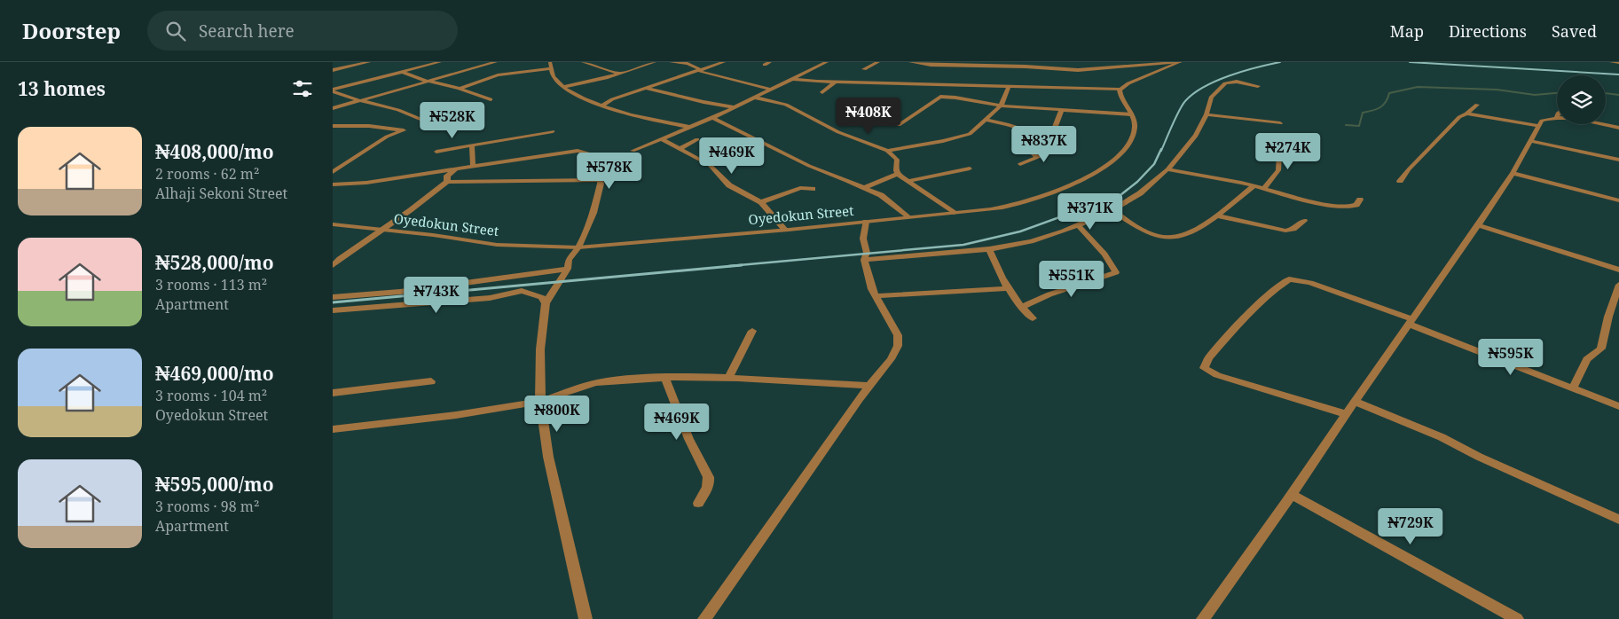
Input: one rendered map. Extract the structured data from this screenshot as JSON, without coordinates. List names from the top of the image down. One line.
{"streets":{"street":["Oyedokun Street"]},"page":{"header":"Doorstep","search":"Search here","nav":["Map","Directions","Saved"],"heading":"13 homes","price":["₦408K","₦528K","₦837K","₦274K","₦469K","₦578K","₦371K","₦551K","₦743K","₦595K","₦800K","₦469K","₦729K"],"list":[{"name":"₦408,000/mo","note":"2 rooms · 62 m² · Alhaji Sekoni Street"},{"name":"₦528,000/mo","note":"3 rooms · 113 m² · Apartment"},{"name":"₦469,000/mo","note":"3 rooms · 104 m² · Oyedokun Street"},{"name":"₦595,000/mo","note":"3 rooms · 98 m² · Apartment"}]}}
